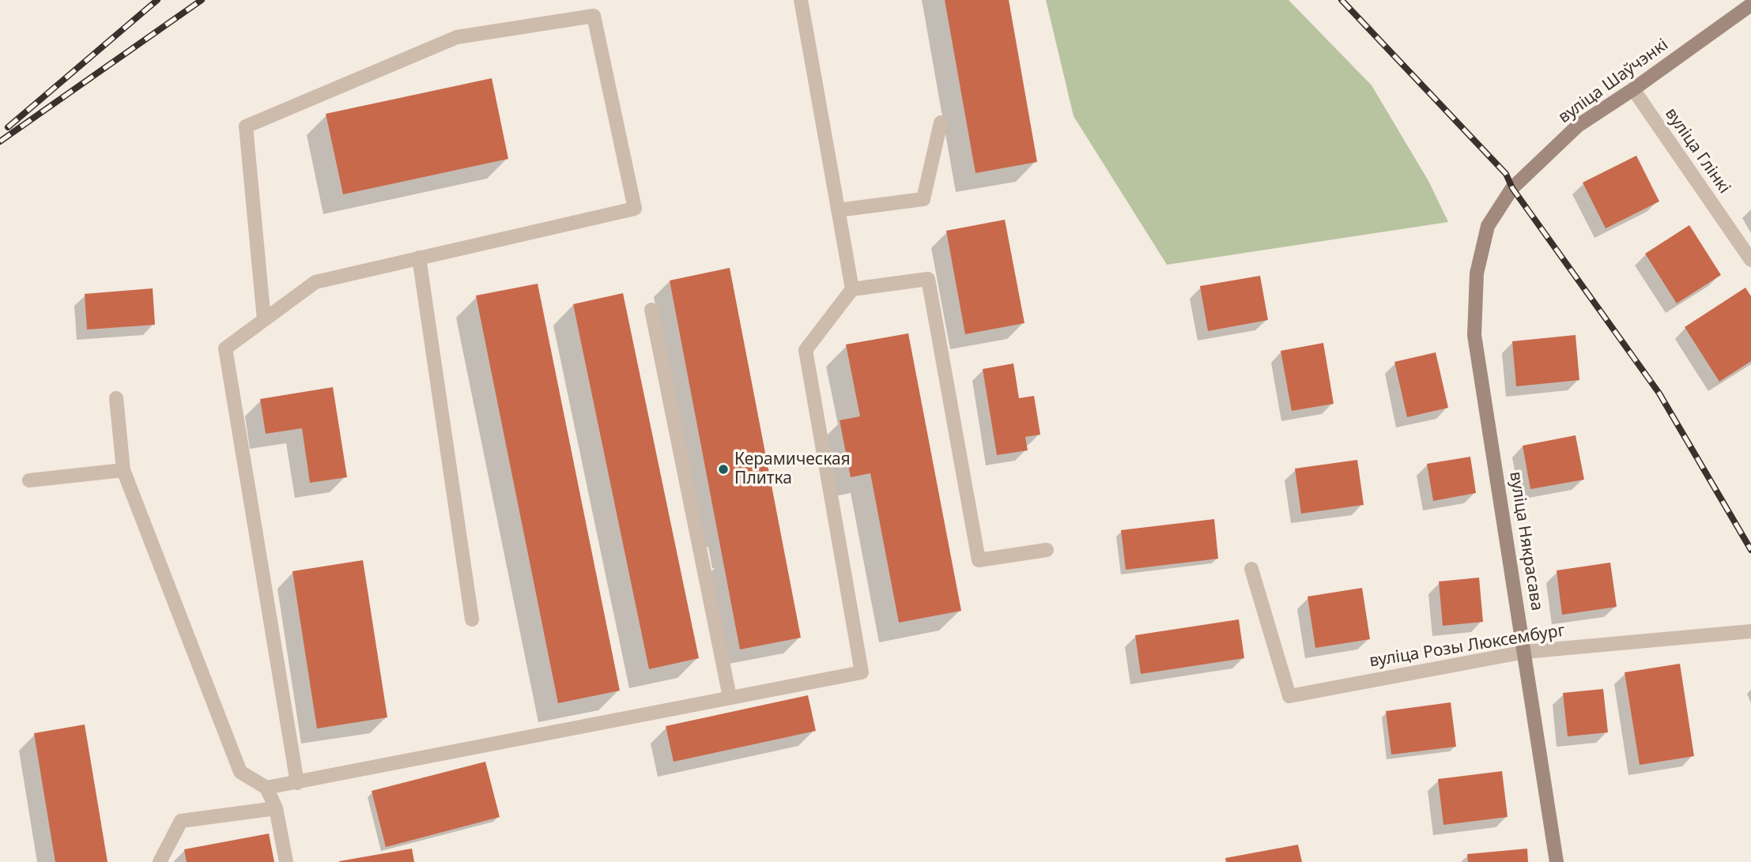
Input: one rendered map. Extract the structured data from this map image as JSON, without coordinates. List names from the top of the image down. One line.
{"streets":{"main road":["вуліца Шаўчэнкі","вуліца Някрасава"],"street":["вуліца Глінкі","вуліца Розы Люксембург"]},"crossings":[["вуліца Шаўчэнкі","вуліца Глінкі"],["вуліца Шаўчэнкі","вуліца Някрасава"],["вуліца Някрасава","вуліца Розы Люксембург"]],"places":["Керамическая Плитка"]}
